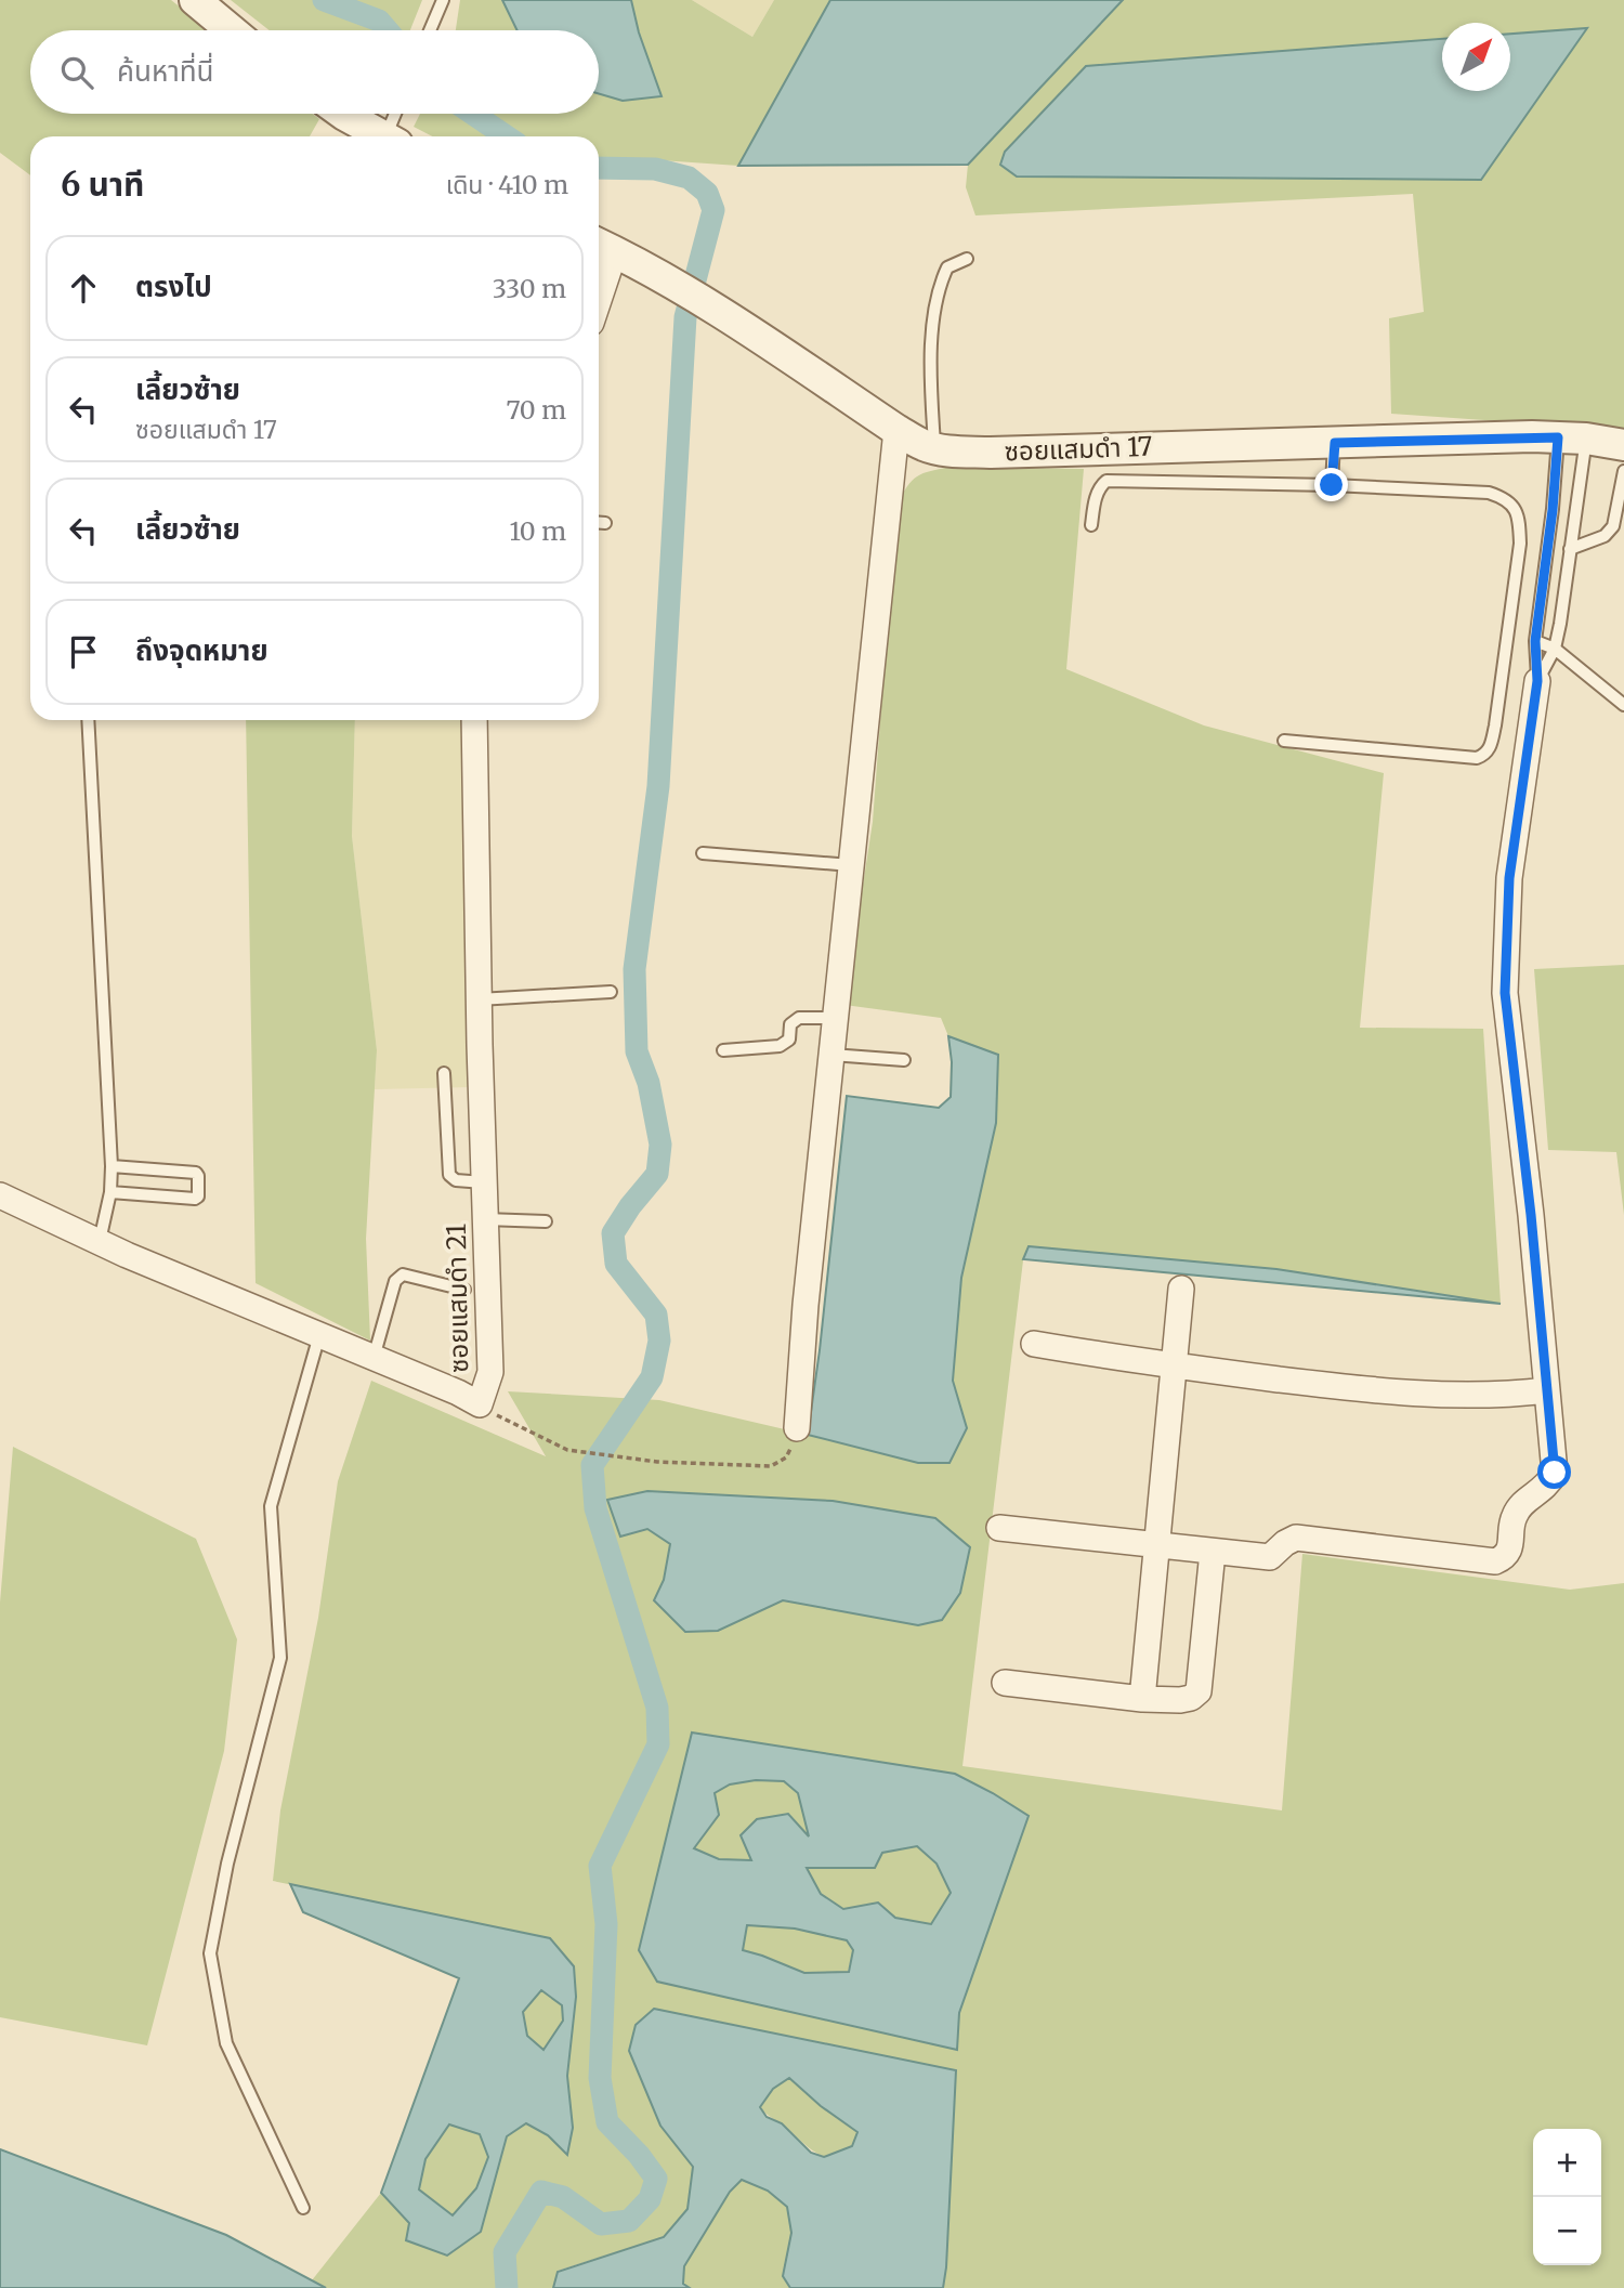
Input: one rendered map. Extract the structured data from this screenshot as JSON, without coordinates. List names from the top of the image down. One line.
{"streets":{"street":["ซอยแสมดำ 17","ซอยแสมดำ 21"]},"north":"top right","page":{"search":"ค้นหาที่นี่","heading":["6 นาที","เดิน · 410 m"],"list":[["ตรงไป","330 m"],["เลี้ยวซ้าย","ซอยแสมดำ 17","70 m"],["เลี้ยวซ้าย","10 m"],"ถึงจุดหมาย"],"map_buttons":["+","−"]}}
